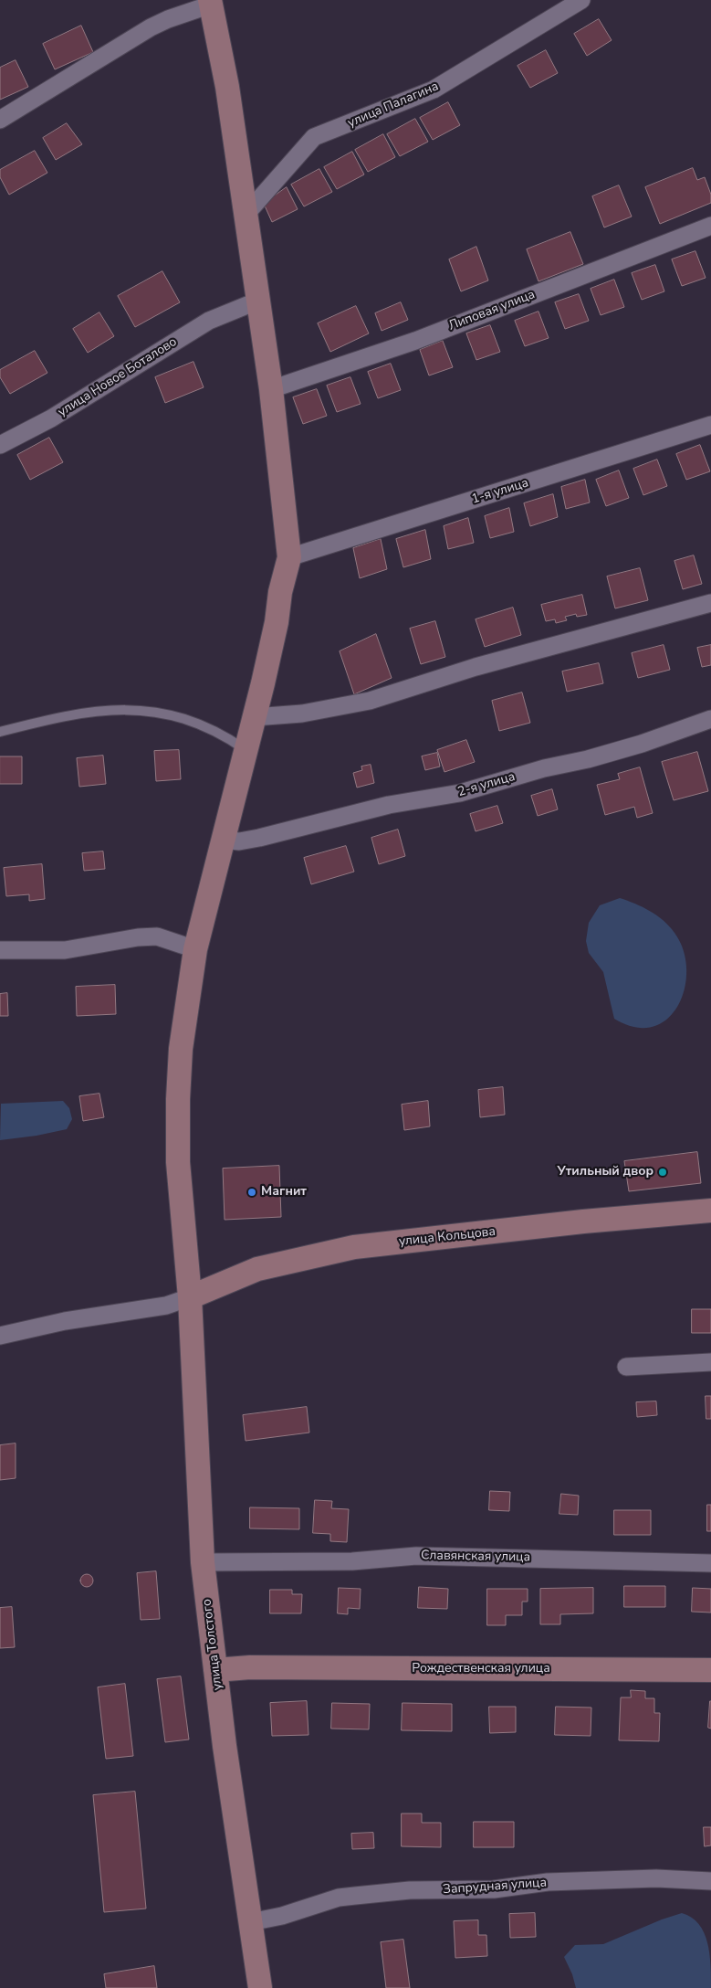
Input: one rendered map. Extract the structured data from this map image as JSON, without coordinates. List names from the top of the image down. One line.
{"streets":{"street":["улица Палагина","Липовая улица","улица Новое Боталово","1-я улица","2-я улица","улица Кольцова","Славянская улица","улица Толстого","Рождественская улица","Запрудная улица"]},"crossings":[["1-я улица","улица Толстого"],["2-я улица","улица Толстого"],["улица Кольцова","улица Толстого"],["Славянская улица","улица Толстого"],["улица Толстого","Рождественская улица"],["улица Толстого","Запрудная улица"]],"places":["Утильный двор","Магнит"]}
